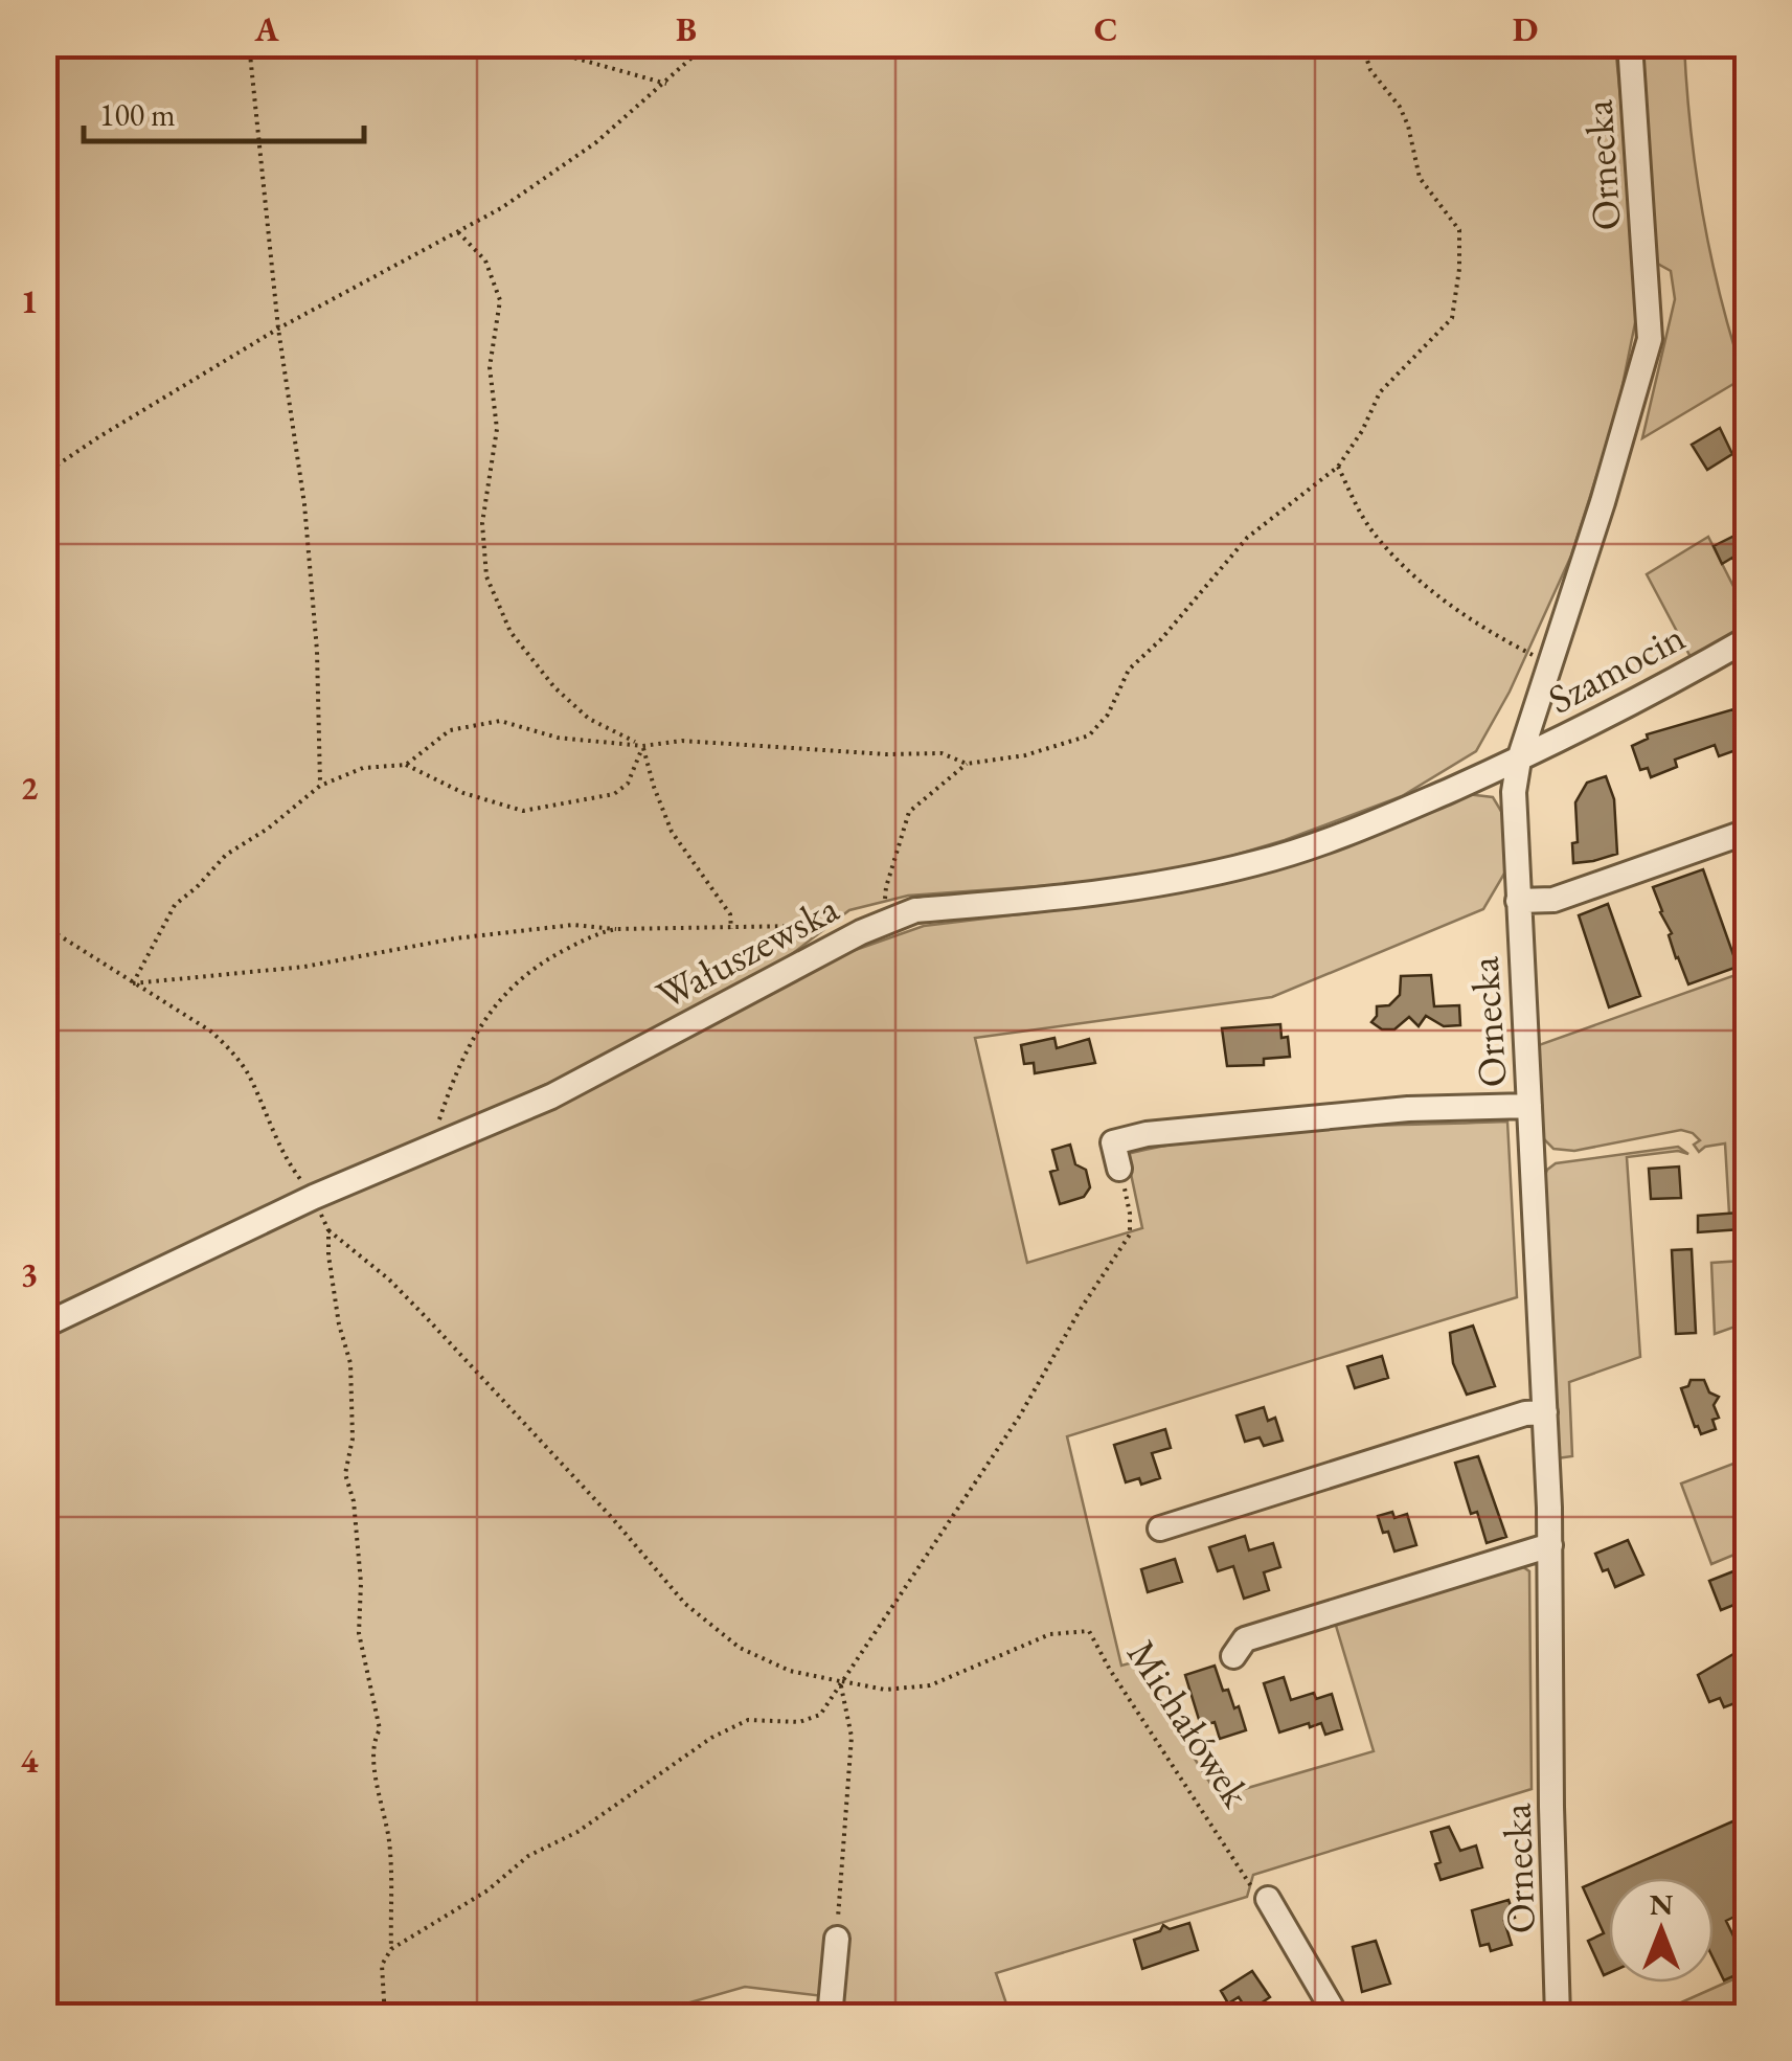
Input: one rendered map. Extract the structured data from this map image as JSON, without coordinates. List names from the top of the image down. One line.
{"streets":{"street":["Ornecka","Szamocin","Wałuszewska"],"path":["Michałówek"]},"crossings":[["Ornecka","Szamocin"],["Ornecka","Wałuszewska"],["Szamocin","Wałuszewska"]],"scale_bar":"100 m","north":"top","grid":{"columns":["A","B","C","D"],"rows":["1","2","3","4"]}}
